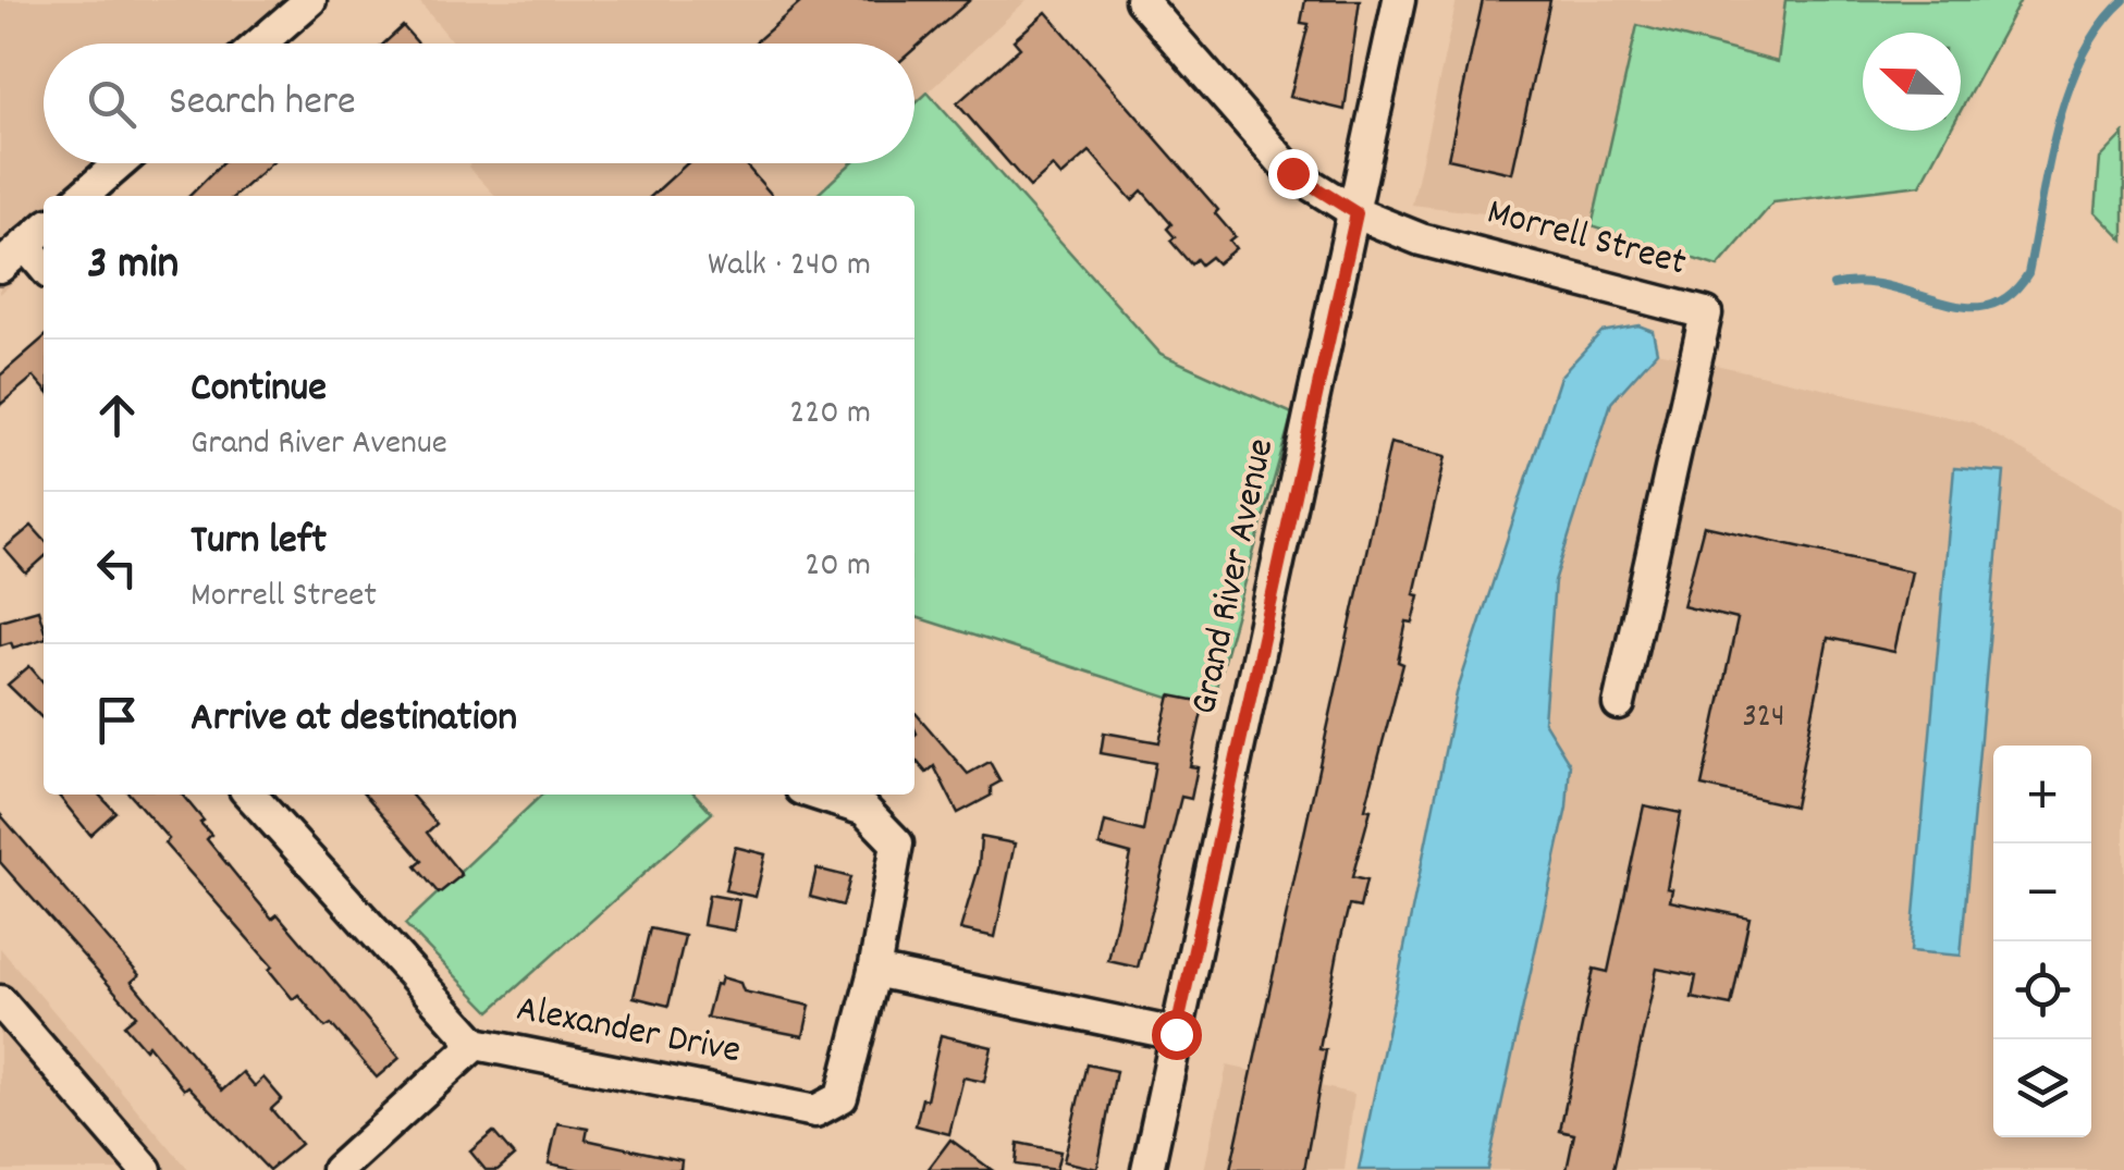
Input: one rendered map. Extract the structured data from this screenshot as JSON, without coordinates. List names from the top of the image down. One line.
{"streets":{"street":["Morrell Street","Grand River Avenue","Alexander Drive"]},"crossings":[["Morrell Street","Grand River Avenue"]],"house_numbers":["324"],"north":"left","page":{"search":"Search here","heading":["3 min","Walk · 240 m"],"list":[["Continue","Grand River Avenue","220 m"],["Turn left","Morrell Street","20 m"],"Arrive at destination"],"map_buttons":["+","−"]}}
